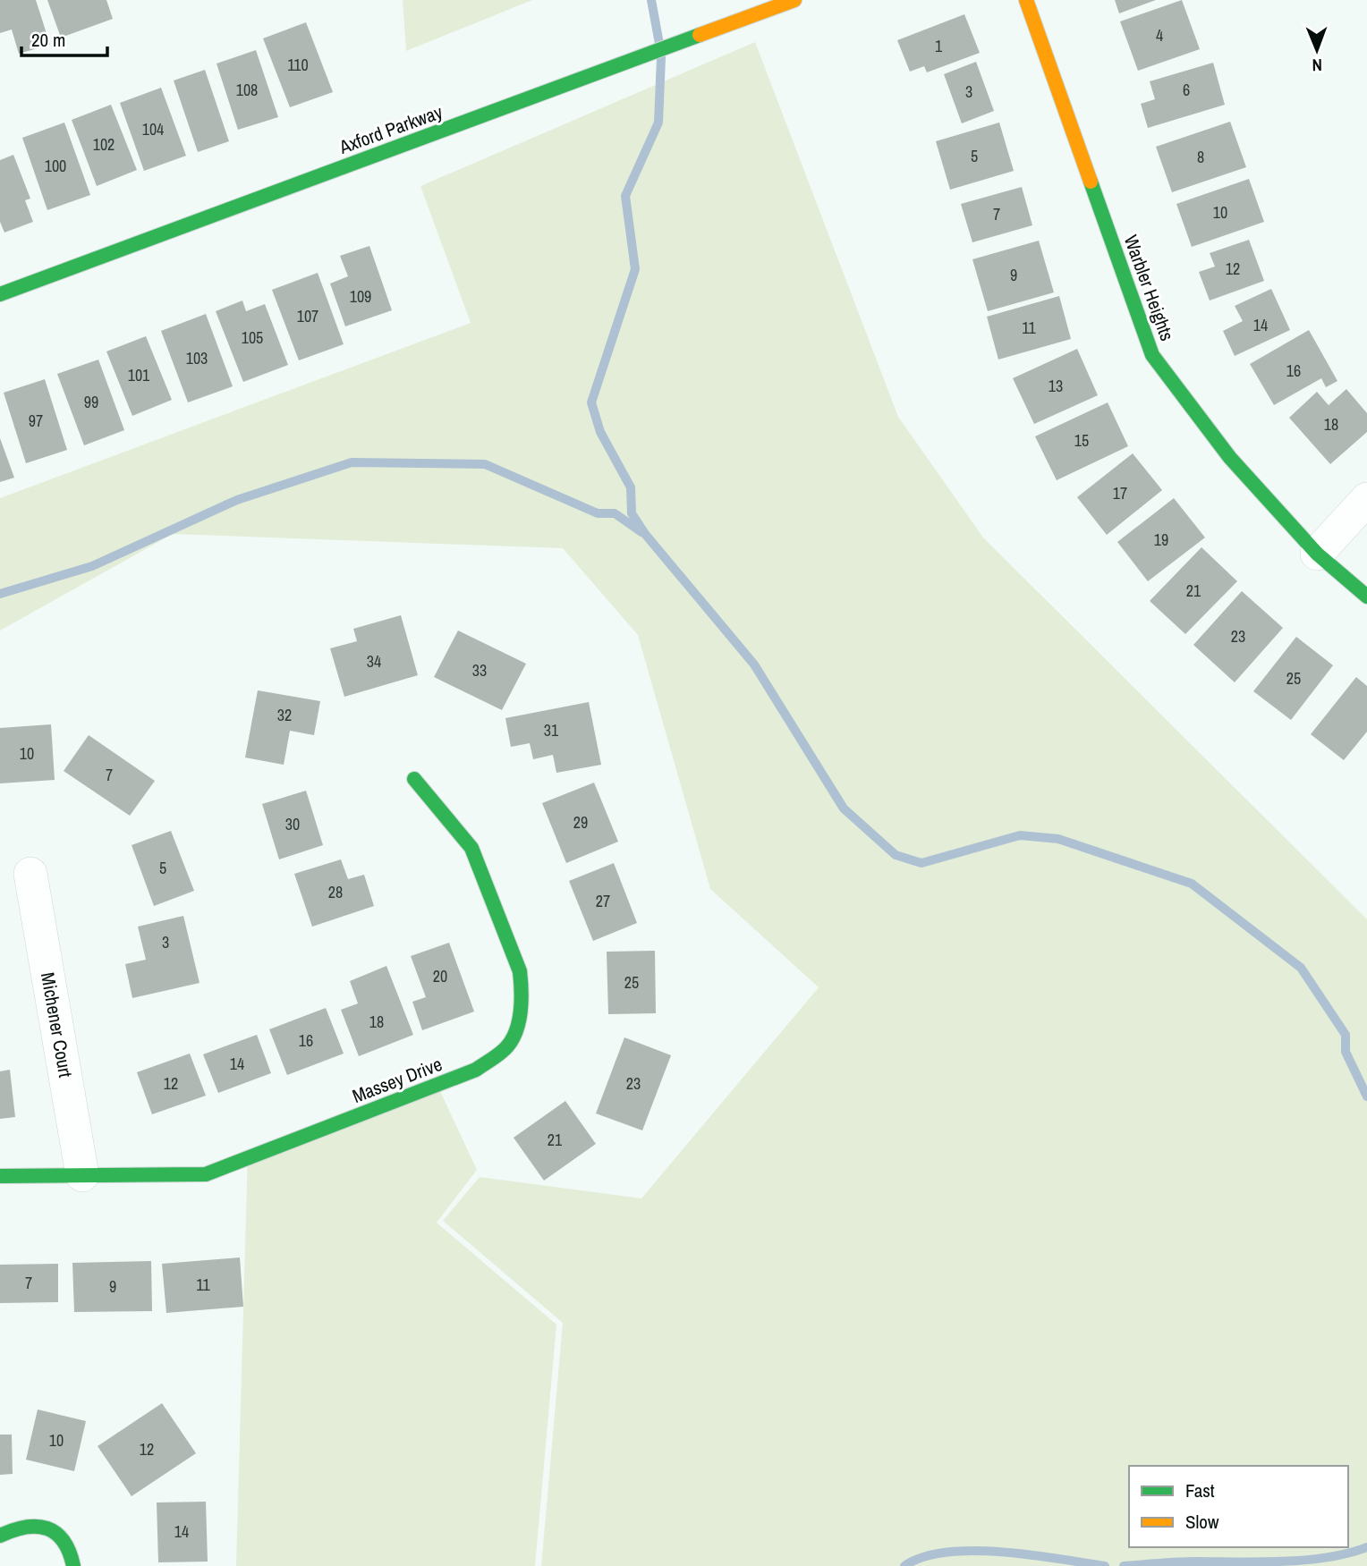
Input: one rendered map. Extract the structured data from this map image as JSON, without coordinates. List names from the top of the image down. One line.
{"streets":{"street":["Axford Parkway","Warbler Heights","Michener Court","Massey Drive"]},"crossings":[["Michener Court","Massey Drive"]],"house_numbers":["4","1","110","108","6","3","104","102","5","8","100","10","7","12","9","109","107","14","11","105","103","16","101","13","99","97","18","15","17","19","21","23","34","33","25","32","31","10","7","29","30","5","28","27","3","20","25","18","16","14","12","23","21","7","11","9","10","12","14"],"legend":["Fast","Slow"],"scale_bar":"20 m","north":"bottom"}
